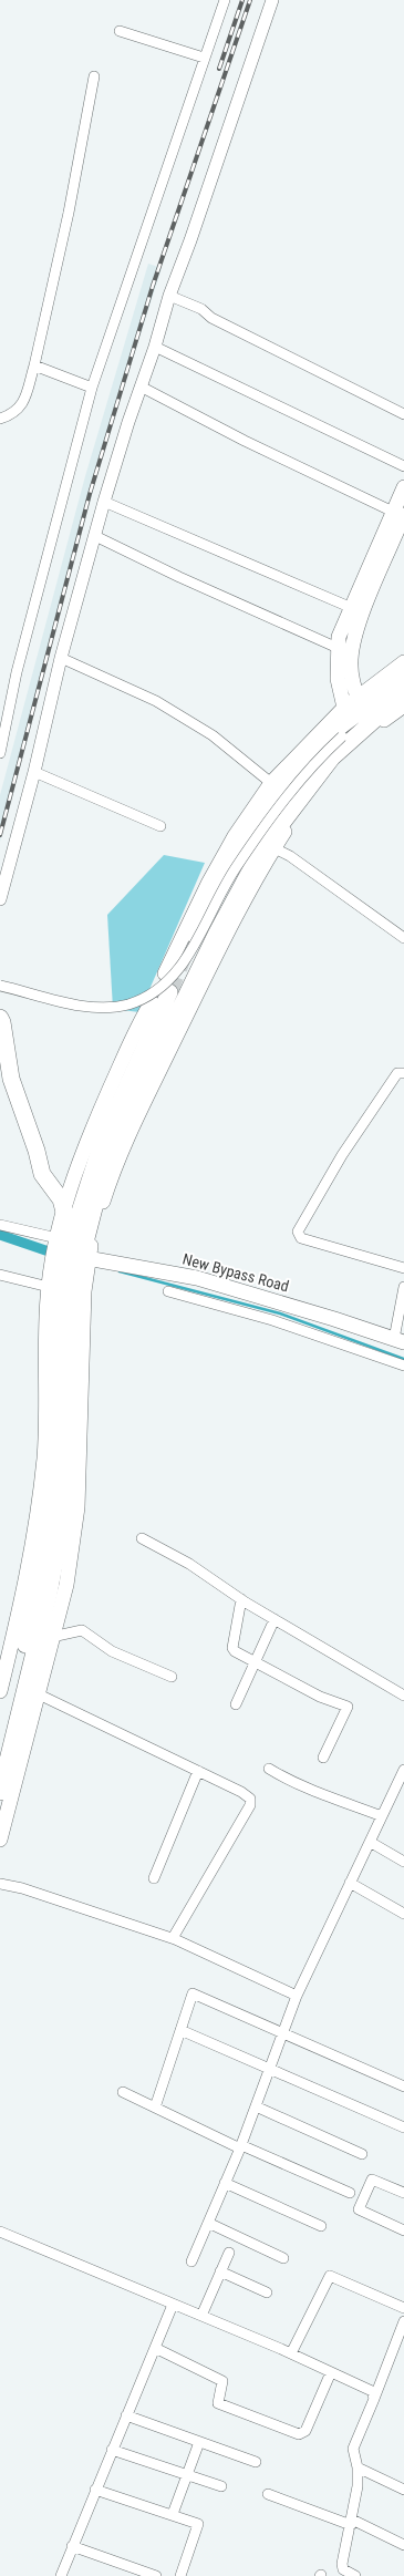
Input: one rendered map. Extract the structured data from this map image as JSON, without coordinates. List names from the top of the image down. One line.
{"streets":{"main road":["New Bypass Road"]}}
